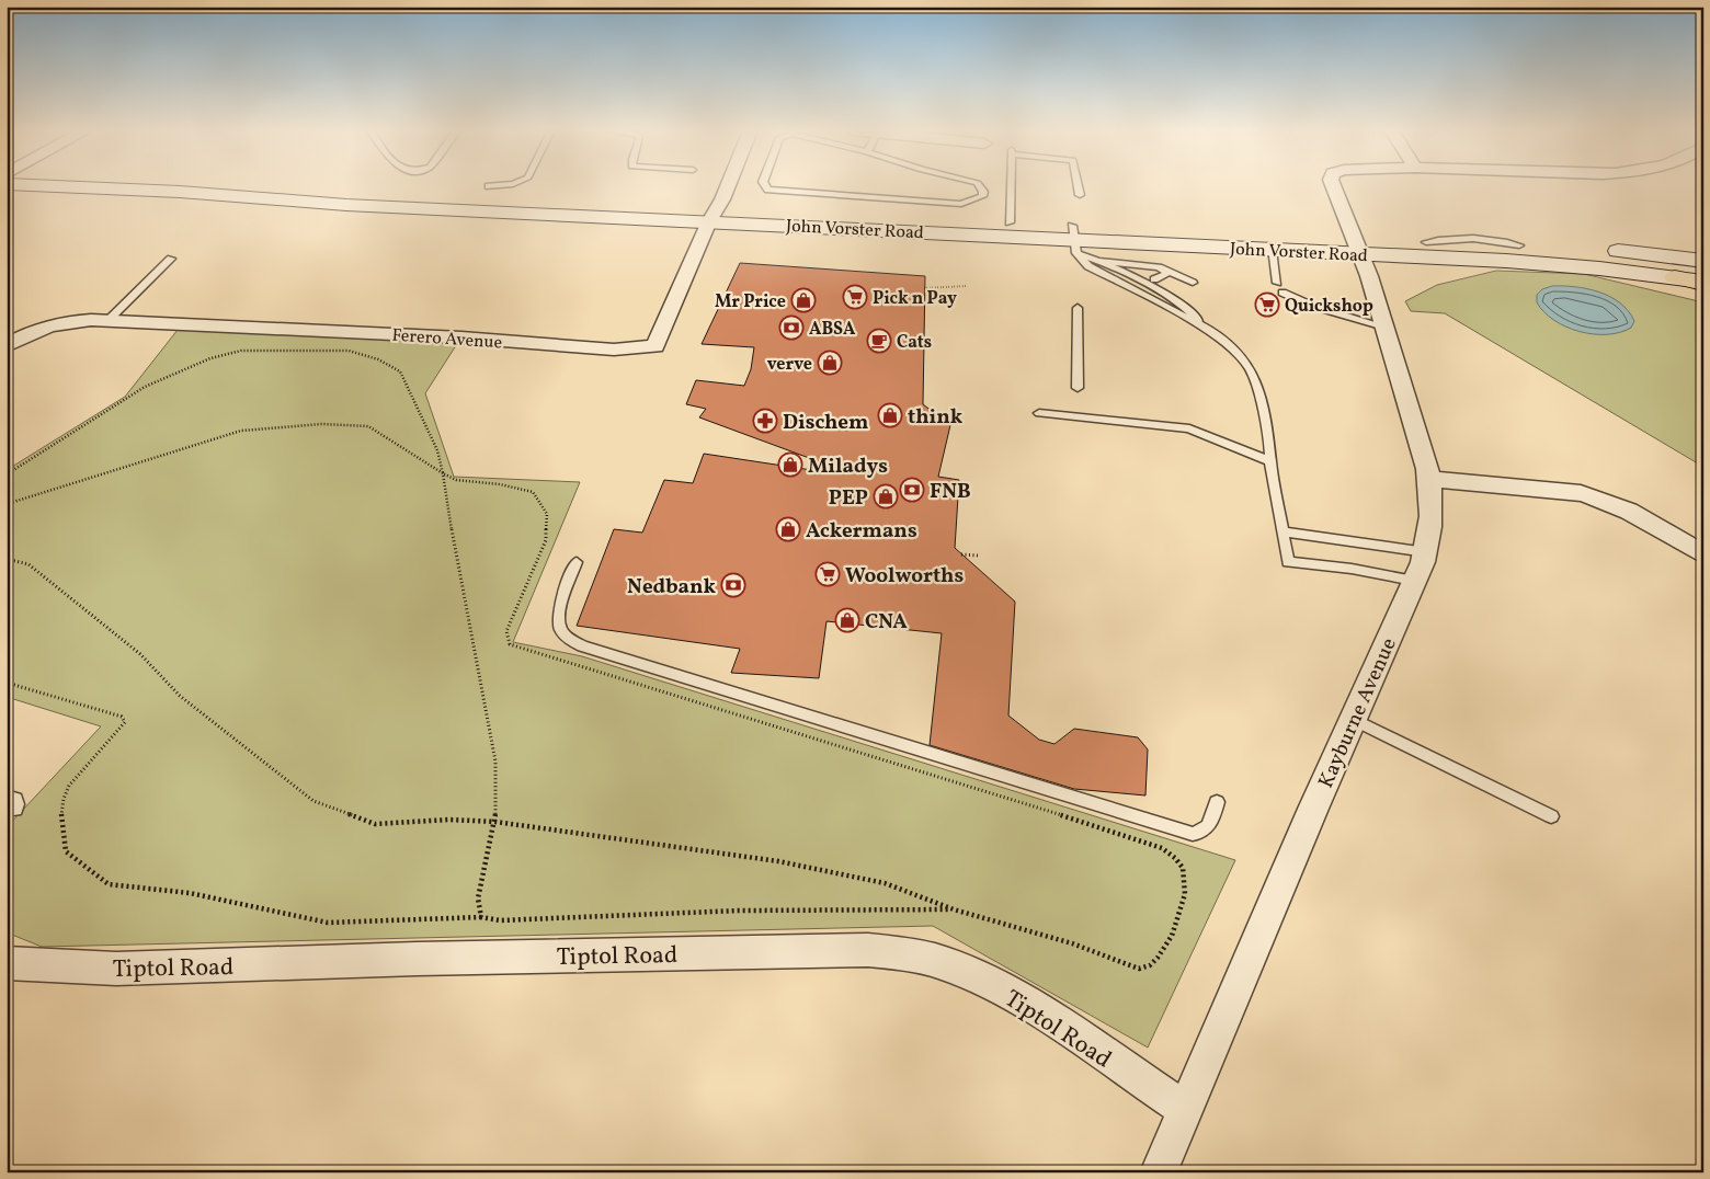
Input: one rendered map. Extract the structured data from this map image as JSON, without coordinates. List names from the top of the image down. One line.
{"streets":{"main road":["John Vorster Road"],"street":["Ferero Avenue","Kayburne Avenue","Tiptol Road"]},"crossings":[["John Vorster Road","Ferero Avenue"],["John Vorster Road","Kayburne Avenue"],["Kayburne Avenue","Tiptol Road"]],"places":{"supermarket":["Pick n Pay","Quickshop","Woolworths"],"shop":["Mr Price","verve","think","Miladys","PEP","Ackermans","CNA"],"bank":["ABSA","FNB","Nedbank"],"cafe":["Cats"],"pharmacy":["Dischem"]}}
